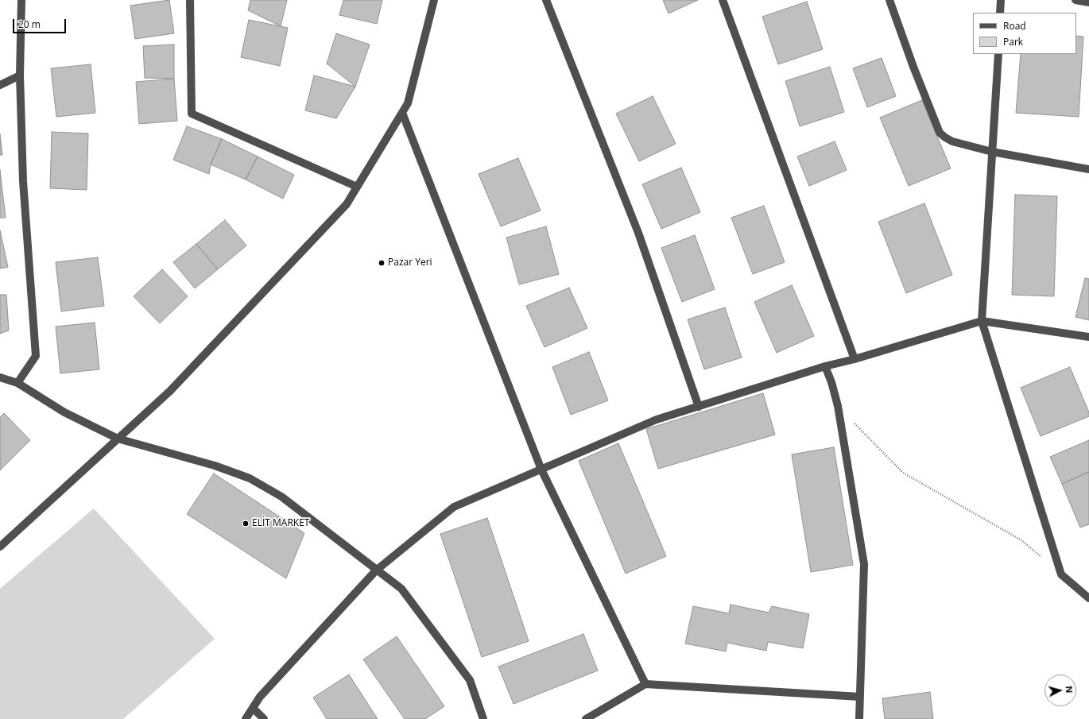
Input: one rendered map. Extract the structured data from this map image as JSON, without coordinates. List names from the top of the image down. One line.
{"places":["Pazar Yeri","ELİT MARKET"],"legend":["Road","Park"],"scale_bar":"20 m","north":"right"}
